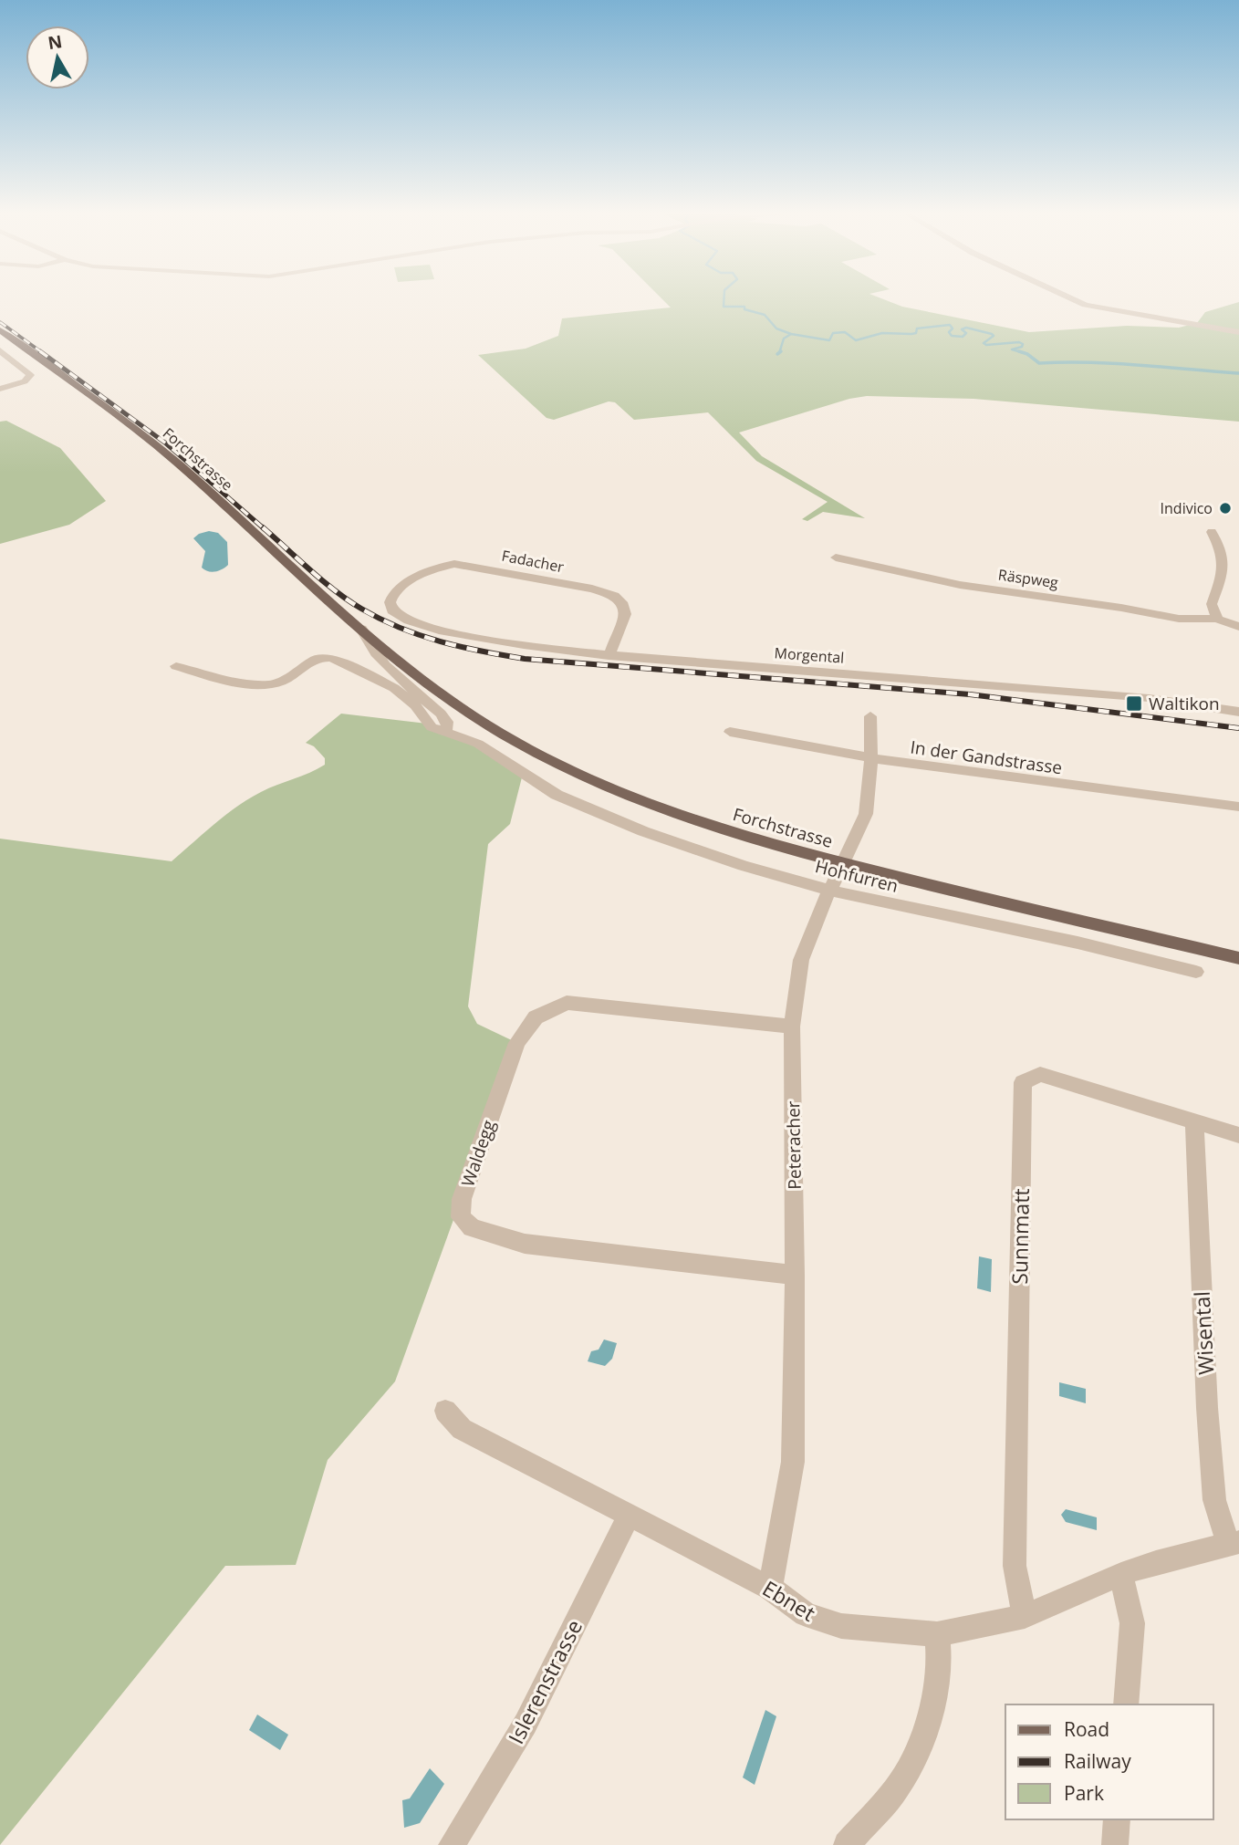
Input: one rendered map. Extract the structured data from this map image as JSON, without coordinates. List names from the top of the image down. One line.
{"streets":{"main road":["Forchstrasse"],"street":["Fadacher","Räspweg","Morgental","In der Gandstrasse","Hohfurren","Peteracher","Waldegg","Sunnmatt","Wisental","Ebnet","Islerenstrasse"]},"crossings":[["Forchstrasse","Hohfurren"],["Fadacher","Morgental"],["In der Gandstrasse","Peteracher"],["Hohfurren","Peteracher"],["Peteracher","Waldegg"],["Peteracher","Ebnet"],["Sunnmatt","Wisental"],["Sunnmatt","Ebnet"],["Wisental","Ebnet"],["Ebnet","Islerenstrasse"]],"places":{"other":["Indivico"],"transit":["Waltikon"]},"legend":["Road","Railway","Park"],"north":"top"}
